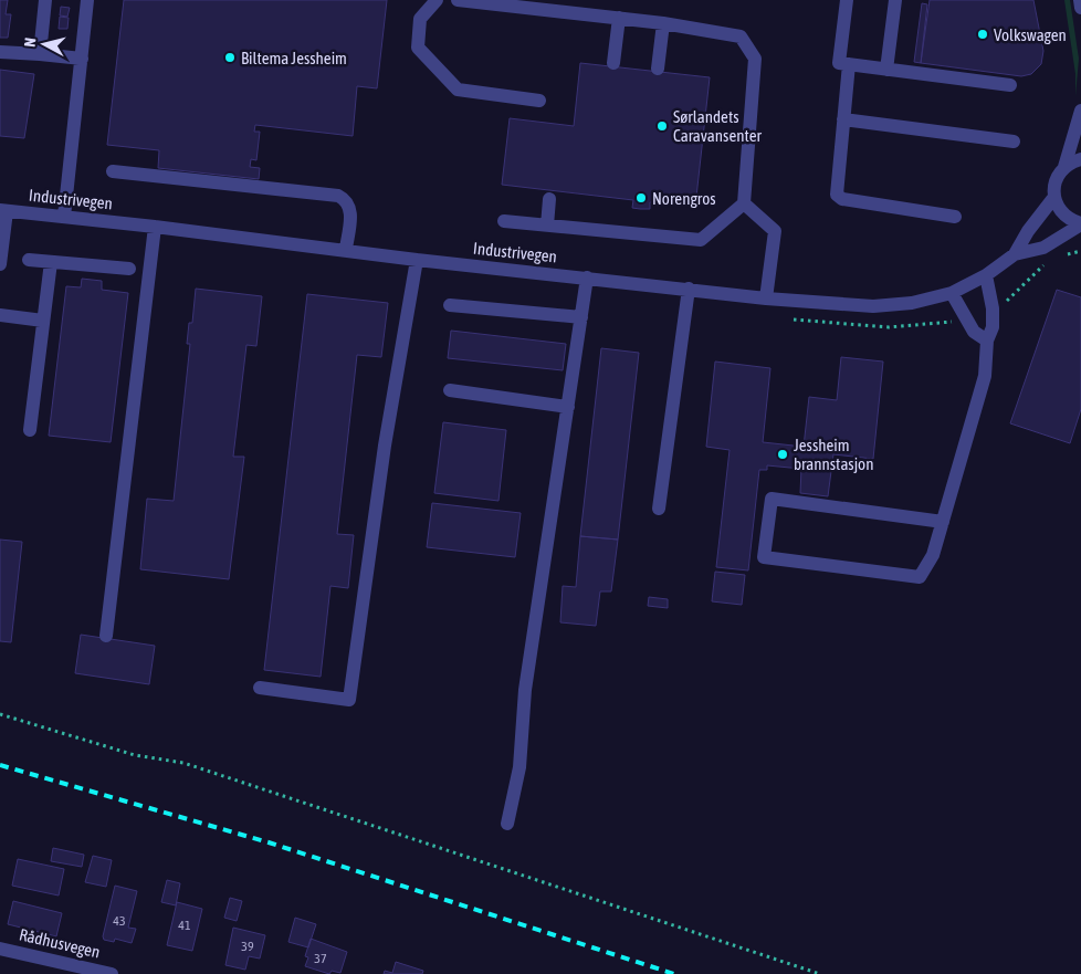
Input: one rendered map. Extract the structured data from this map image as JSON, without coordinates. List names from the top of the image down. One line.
{"streets":{"street":["Industrivegen","Rådhusvegen"]},"places":["Volkswagen","Biltema Jessheim","Sørlandets Caravansenter","Norengros","Jessheim brannstasjon"],"house_numbers":["43","41","39","37"],"north":"left"}
